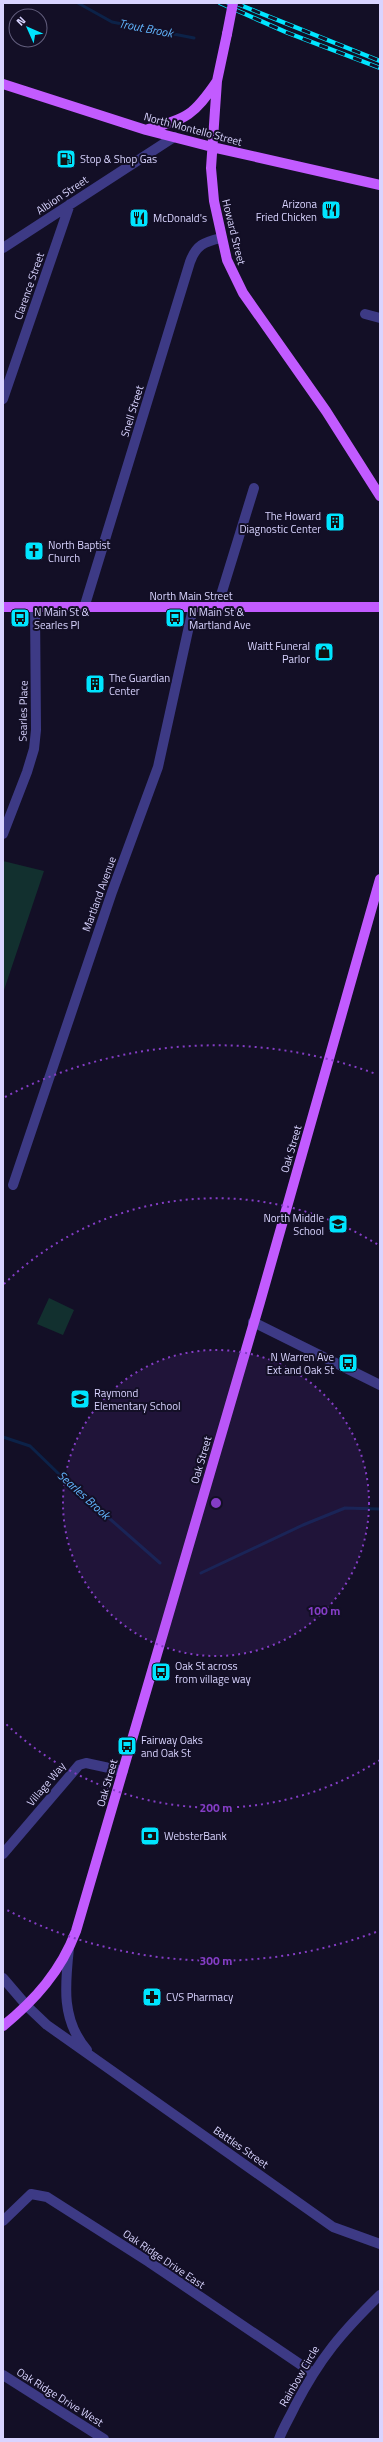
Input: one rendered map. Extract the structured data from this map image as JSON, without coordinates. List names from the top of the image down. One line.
{"streets":{"main road":["North Montello Street","Howard Street","North Main Street","Oak Street"],"street":["Albion Street","Clarence Street","Snell Street","Searles Place","Martland Avenue","Village Way","Battles Street","Oak Ridge Drive East","Rainbow Circle","Oak Ridge Drive West"]},"crossings":[["North Montello Street","Albion Street"],["North Montello Street","Howard Street"],["Albion Street","Clarence Street"],["Howard Street","Snell Street"],["Snell Street","North Main Street"],["North Main Street","Searles Place"],["North Main Street","Martland Avenue"],["Oak Street","Village Way"],["Oak Street","Battles Street"],["Oak Ridge Drive East","Rainbow Circle"]],"water":["Trout Brook","Searles Brook"],"places":{"fuel station":["Stop & Shop Gas"],"restaurant":["Arizona Fried Chicken","McDonald's"],"building":["The Howard Diagnostic Center","The Guardian Center"],"church":["North Baptist Church"],"bus stop":["N Main St & Searles Pl","N Main St & Martland Ave","N Warren Ave Ext and Oak St","Oak St across from village way","Fairway Oaks and Oak St"],"shop":["Waitt Funeral Parlor"],"school or university":["North Middle School","Raymond Elementary School"],"bank":["WebsterBank"],"pharmacy":["CVS Pharmacy"]},"north":"top left","rings":["100 m","200 m","300 m"]}
